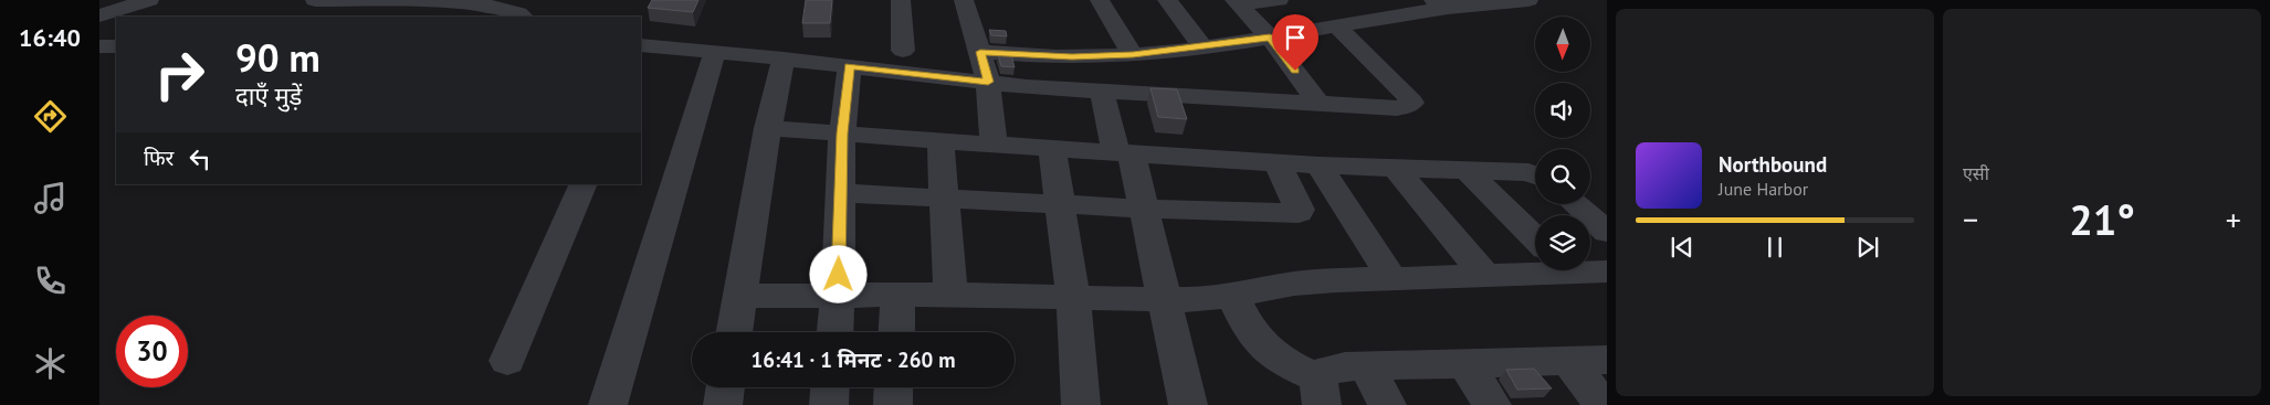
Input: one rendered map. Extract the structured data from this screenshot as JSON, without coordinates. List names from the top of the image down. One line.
{"north":"bottom","page":{"tabs":"16:40","tile":"एसी","turn":["90 m","दाएँ मुड़ें"],"then":"फिर","song":["Northbound","June Harbor"],"heat":["−","21°","+"],"limit":"30","trip":"16:41 · 1 मिनट · 260 m"}}
